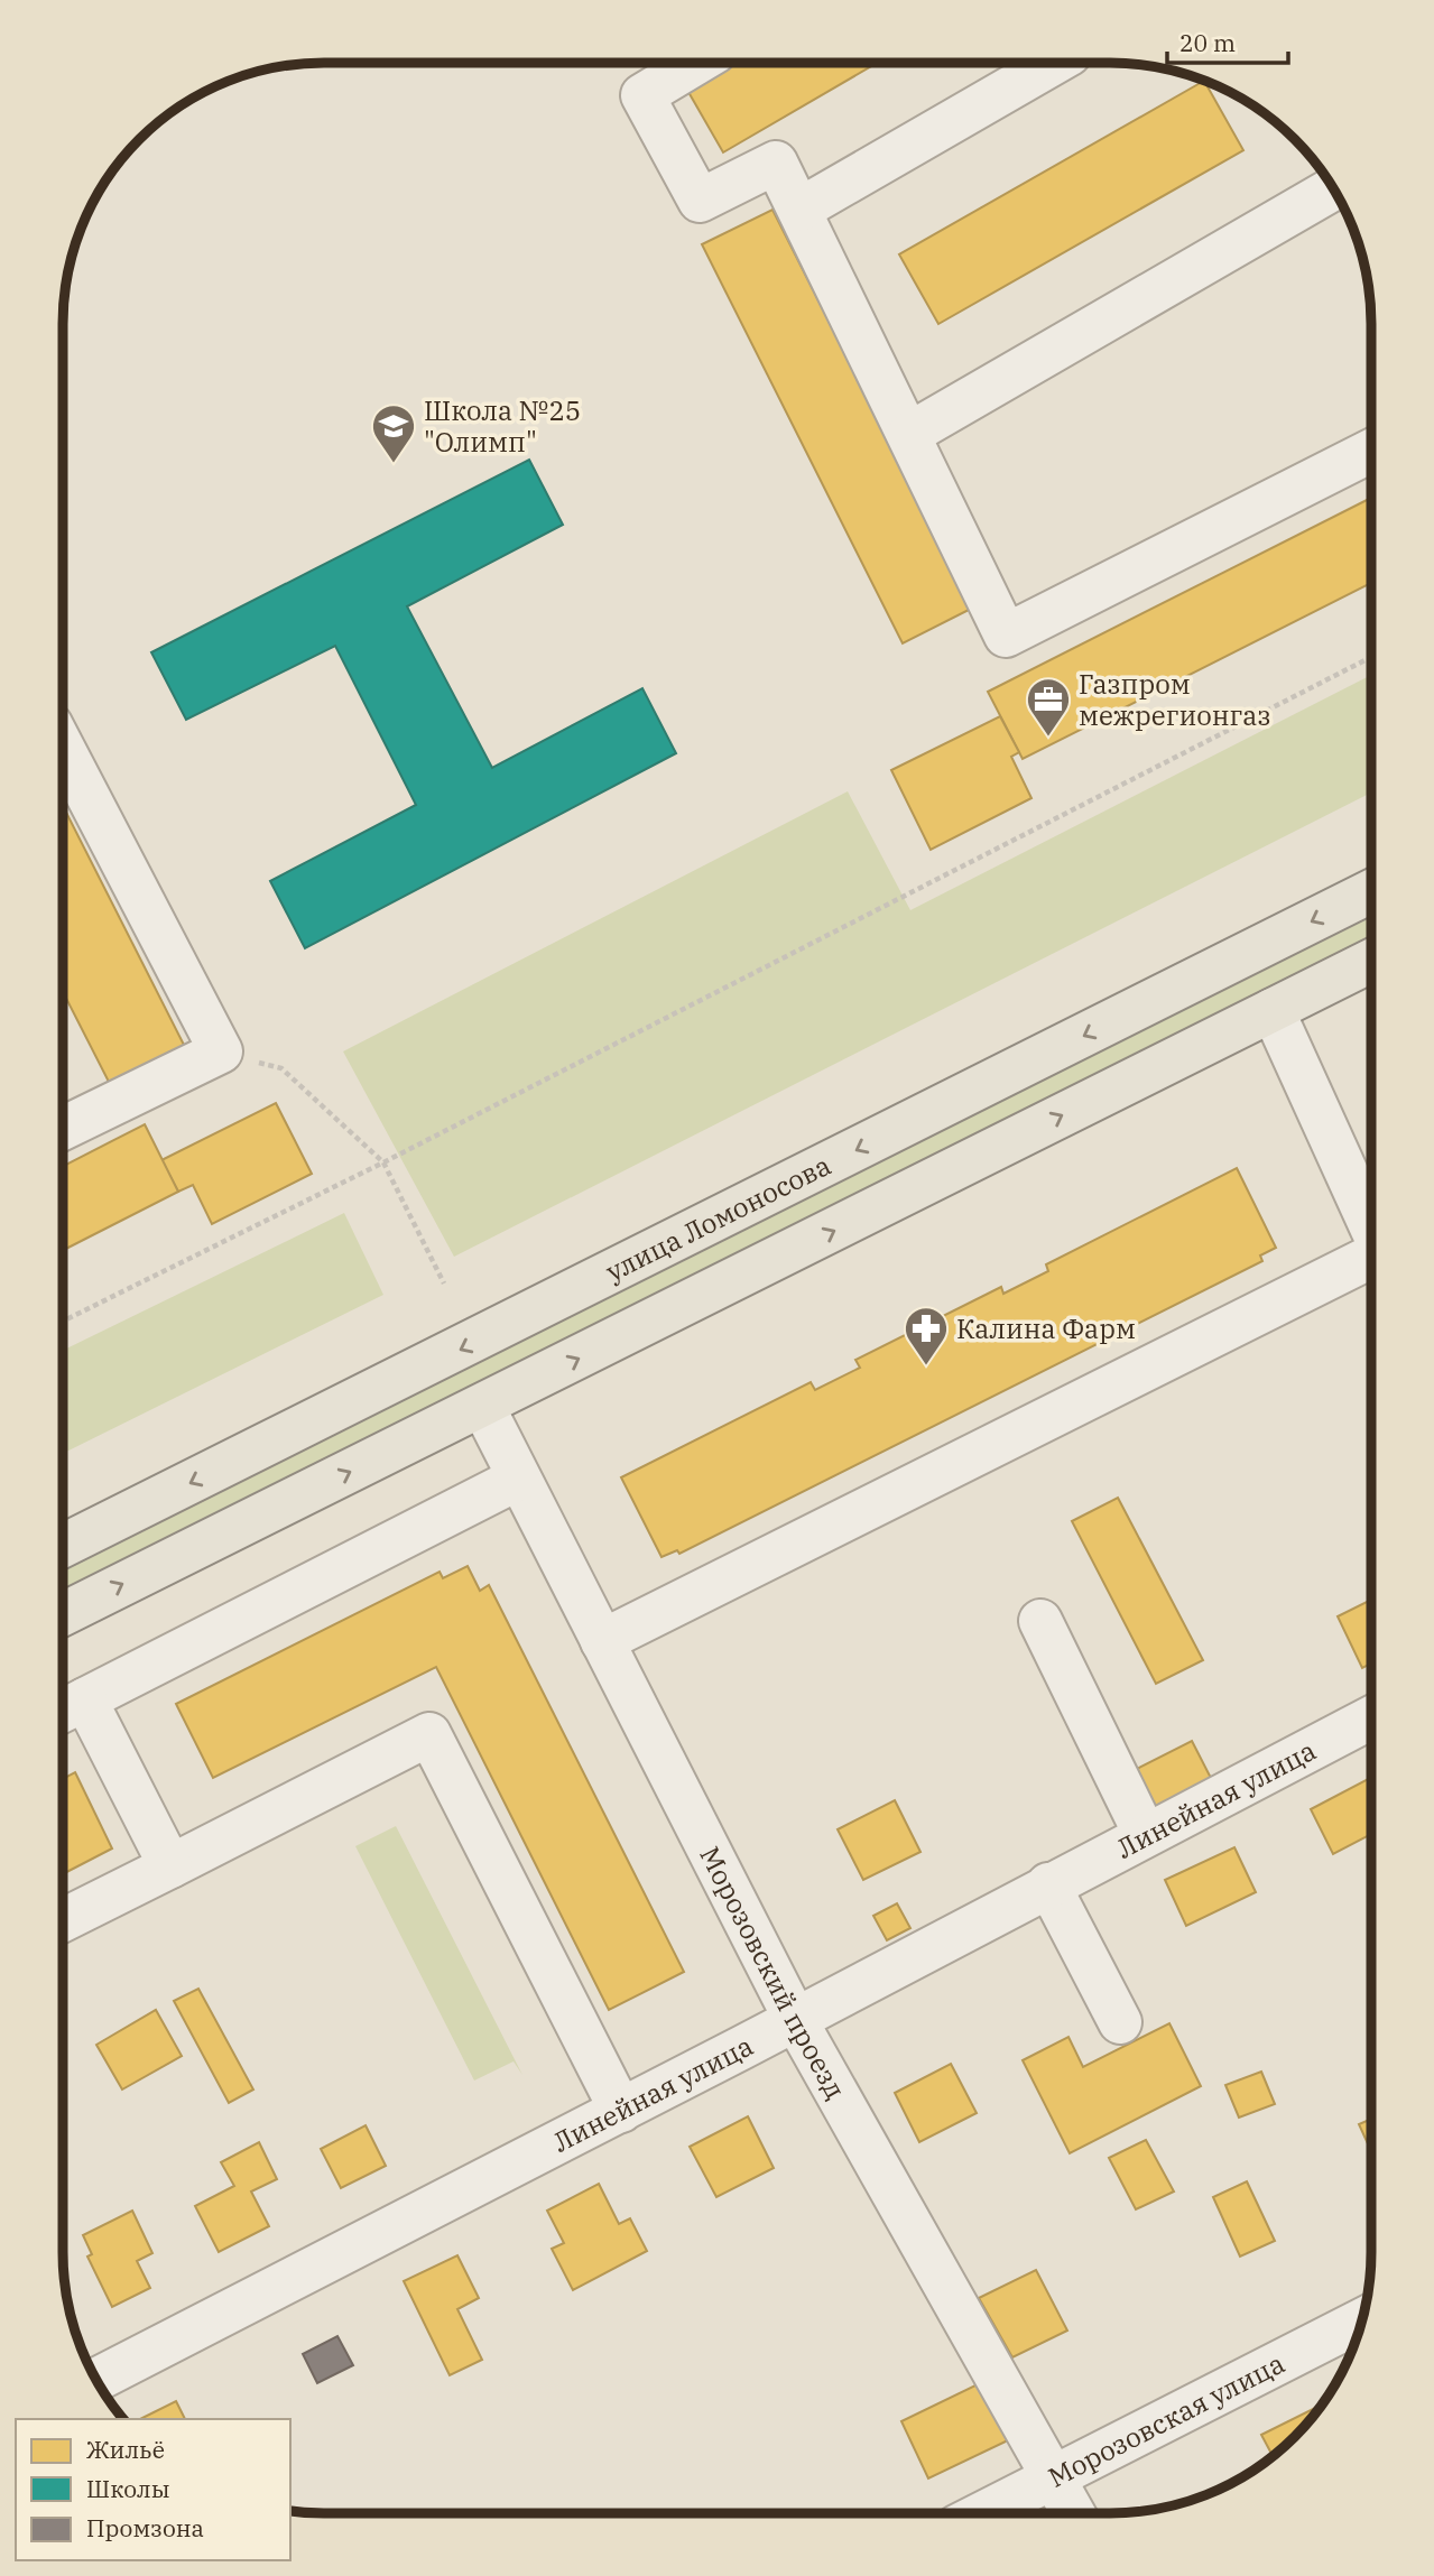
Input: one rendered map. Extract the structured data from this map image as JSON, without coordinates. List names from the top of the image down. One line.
{"streets":{"main road":["улица Ломоносова"],"street":["Линейная улица","Морозовский проезд","Морозовская улица"]},"crossings":[["Линейная улица","Морозовский проезд"],["Морозовский проезд","Морозовская улица"]],"places":{"school or university":["Школа №25 \"Олимп\""],"office":["Газпром межрегионгаз"],"pharmacy":["Калина Фарм"]},"legend":["Жильё","Школы","Промзона"],"scale_bar":"20 m"}
